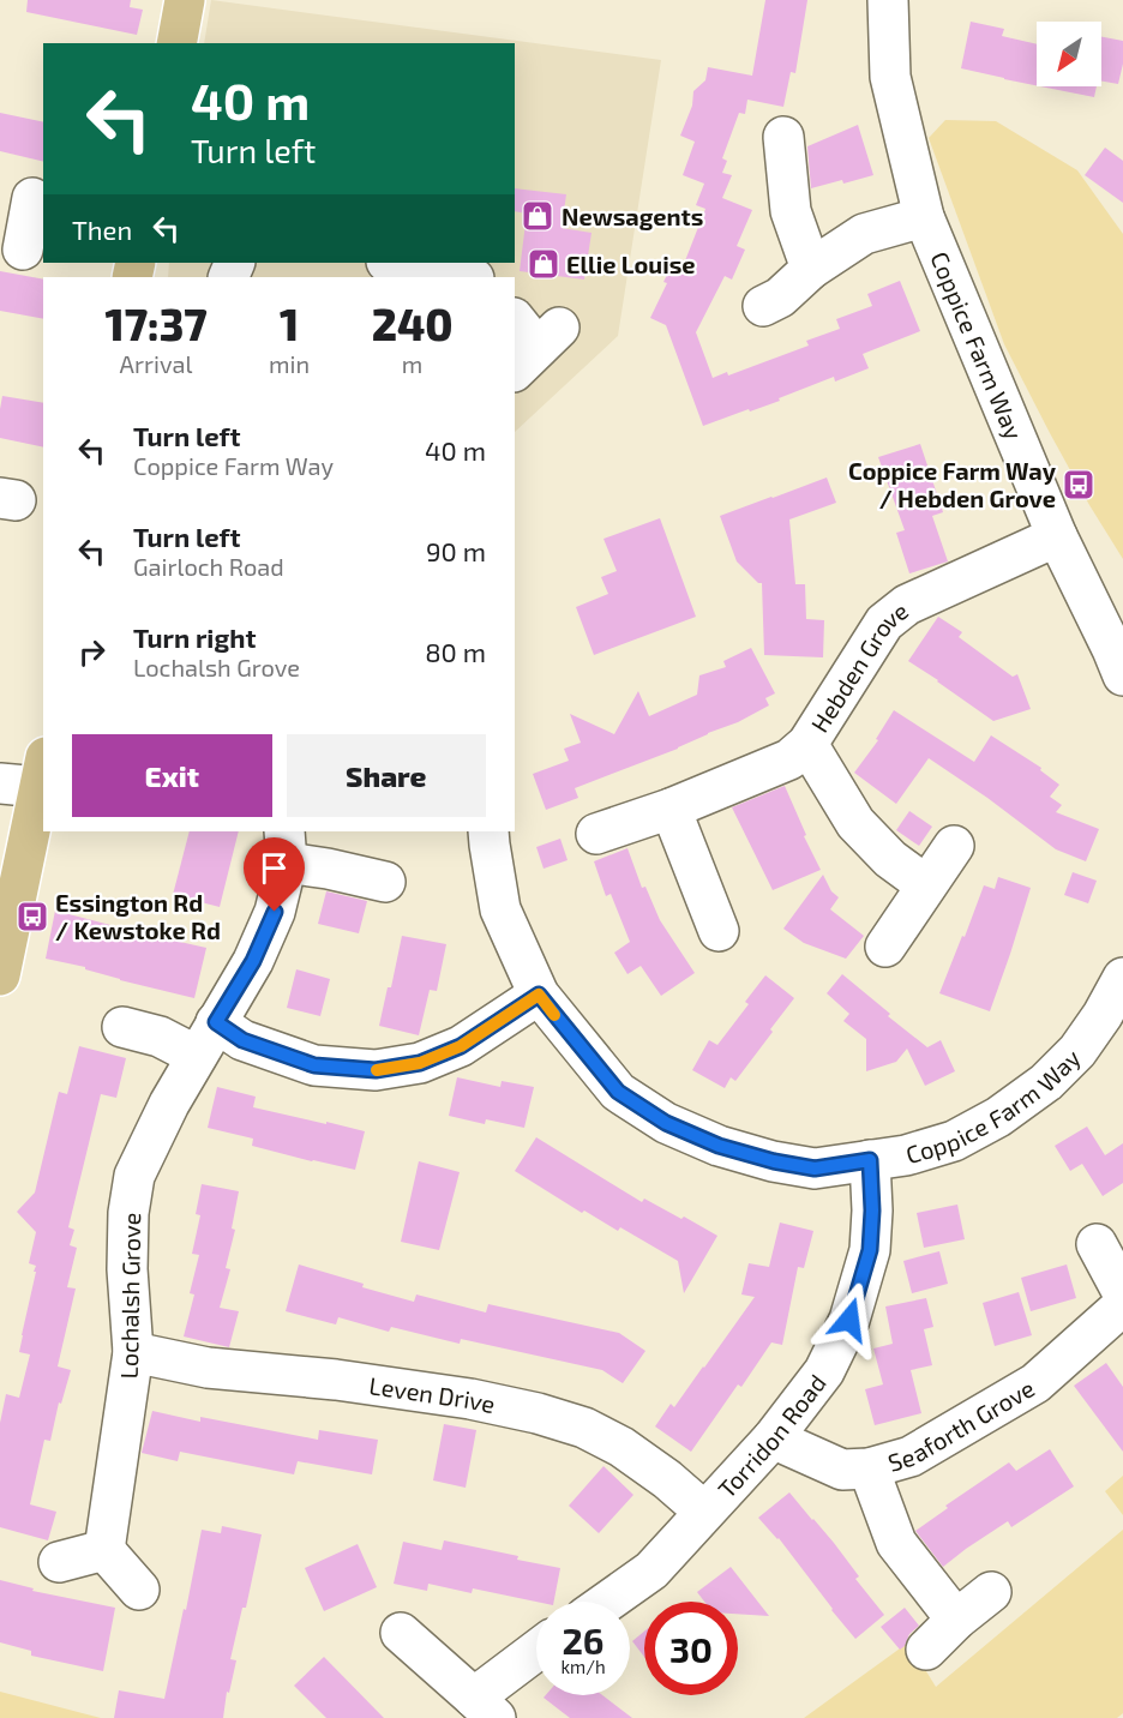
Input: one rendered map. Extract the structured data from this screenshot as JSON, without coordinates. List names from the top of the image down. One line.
{"streets":{"street":["Coppice Farm Way","Hebden Grove","Lochalsh Grove","Leven Drive","Seaforth Grove","Torridon Road"]},"crossings":[["Coppice Farm Way","Hebden Grove"],["Coppice Farm Way","Torridon Road"],["Lochalsh Grove","Leven Drive"],["Leven Drive","Torridon Road"],["Seaforth Grove","Torridon Road"]],"places":{"shop":["Newsagents","Ellie Louise"],"bus stop":["Coppice Farm Way / Hebden Grove","Essington Rd / Kewstoke Rd"]},"north":"bottom left","page":{"turn":["40 m","Turn left"],"then":"Then","eta":["17:37","Arrival","1","min","240","m"],"list":[{"name":"Turn left","note":"Coppice Farm Way","value":"40 m"},{"name":"Turn left","note":"Gairloch Road","value":"90 m"},{"name":"Turn right","note":"Lochalsh Grove","value":"80 m"}],"buttons":["Exit","Share"],"speed":"26 km/h","limit":"30"}}
